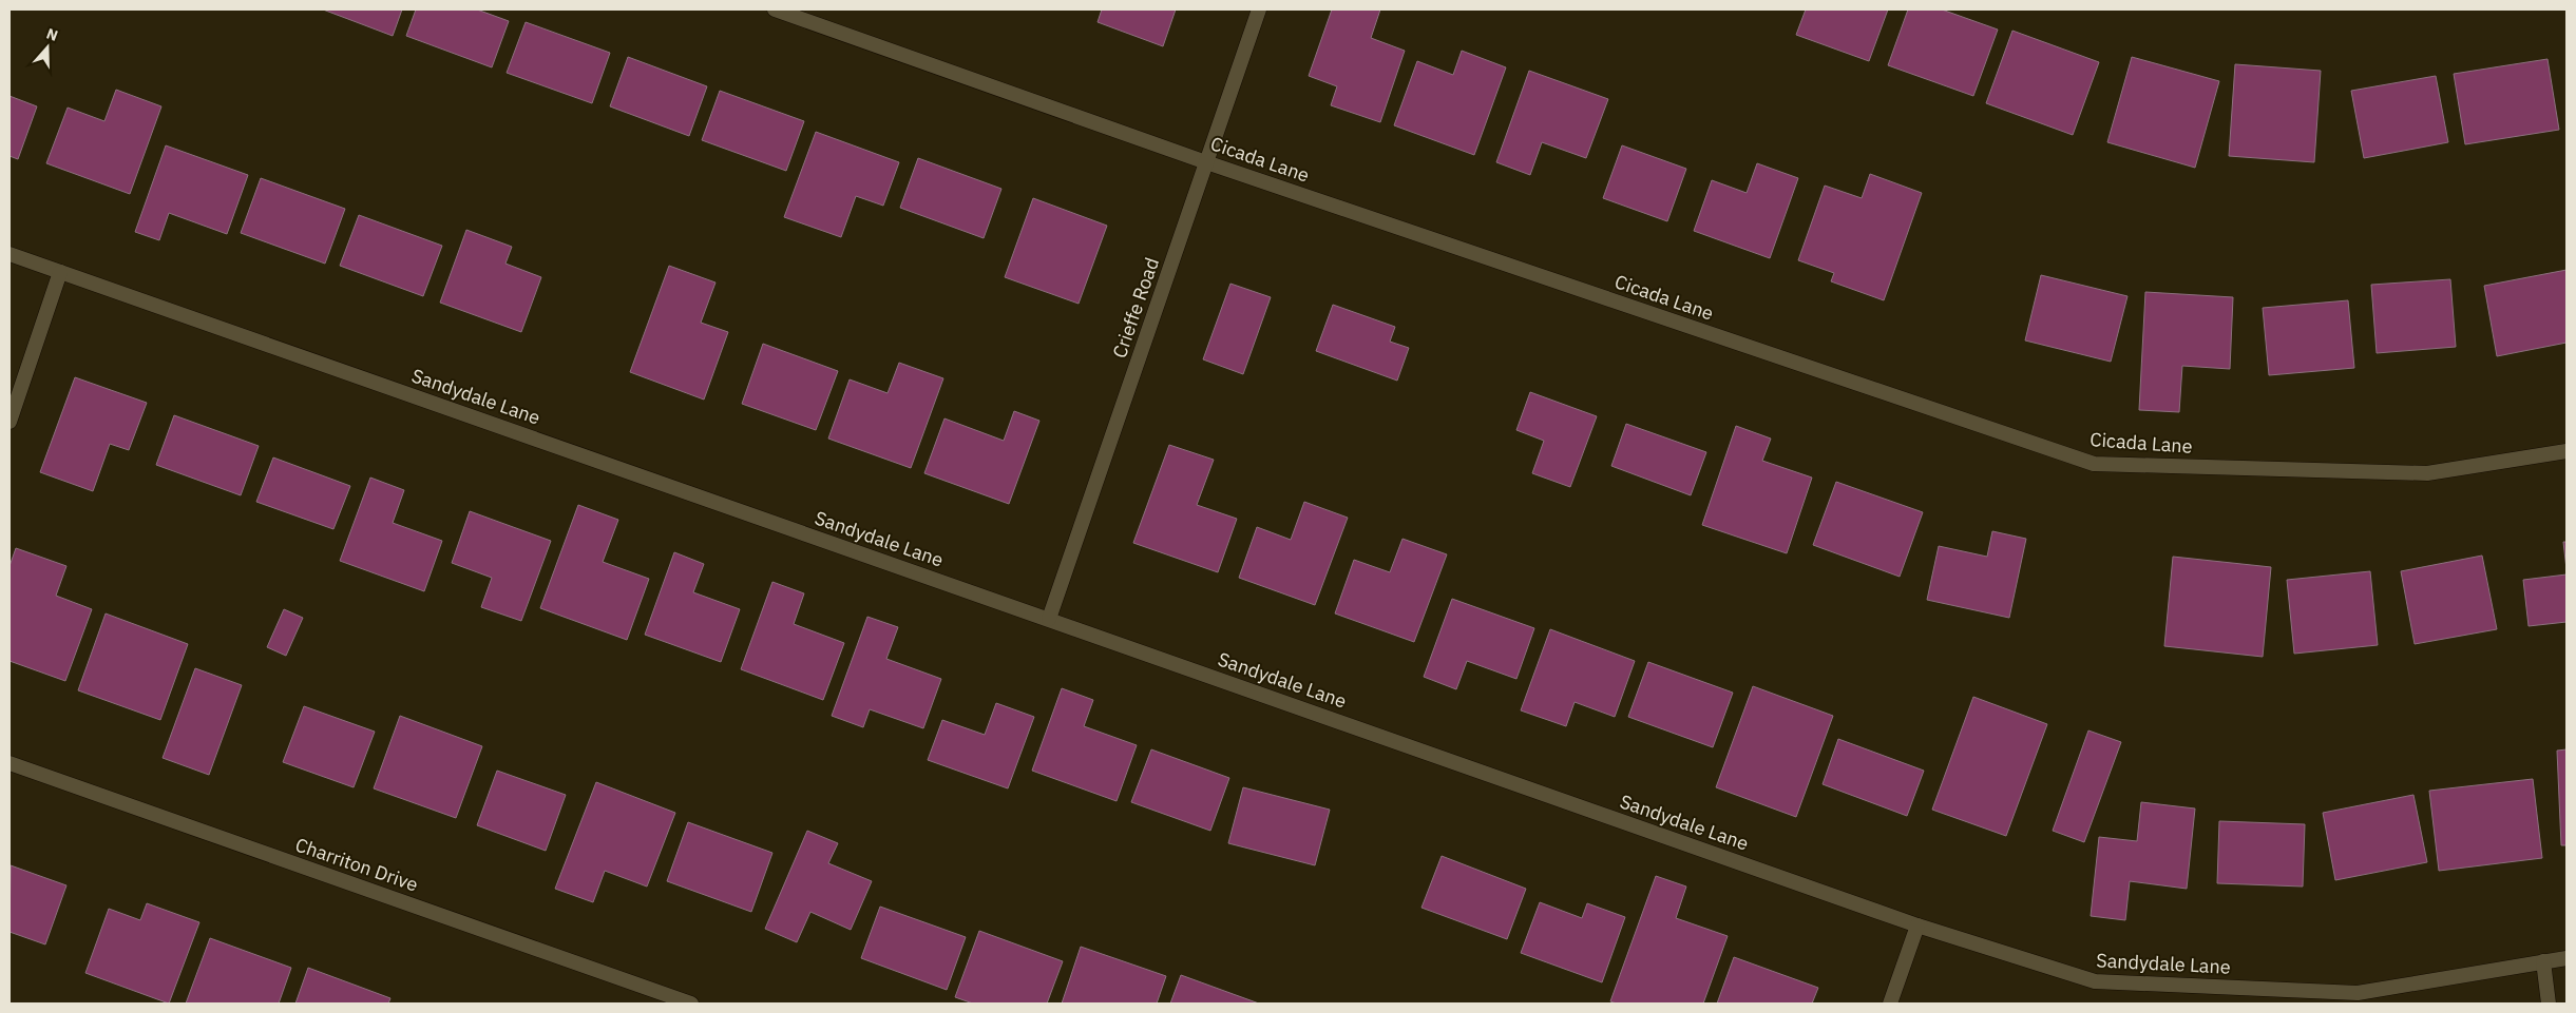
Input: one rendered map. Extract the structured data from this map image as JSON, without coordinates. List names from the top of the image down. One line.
{"streets":{"street":["Cicada Lane","Crieffe Road","Sandydale Lane","Charriton Drive"]},"crossings":[["Cicada Lane","Crieffe Road"],["Crieffe Road","Sandydale Lane"]],"north":"top"}
